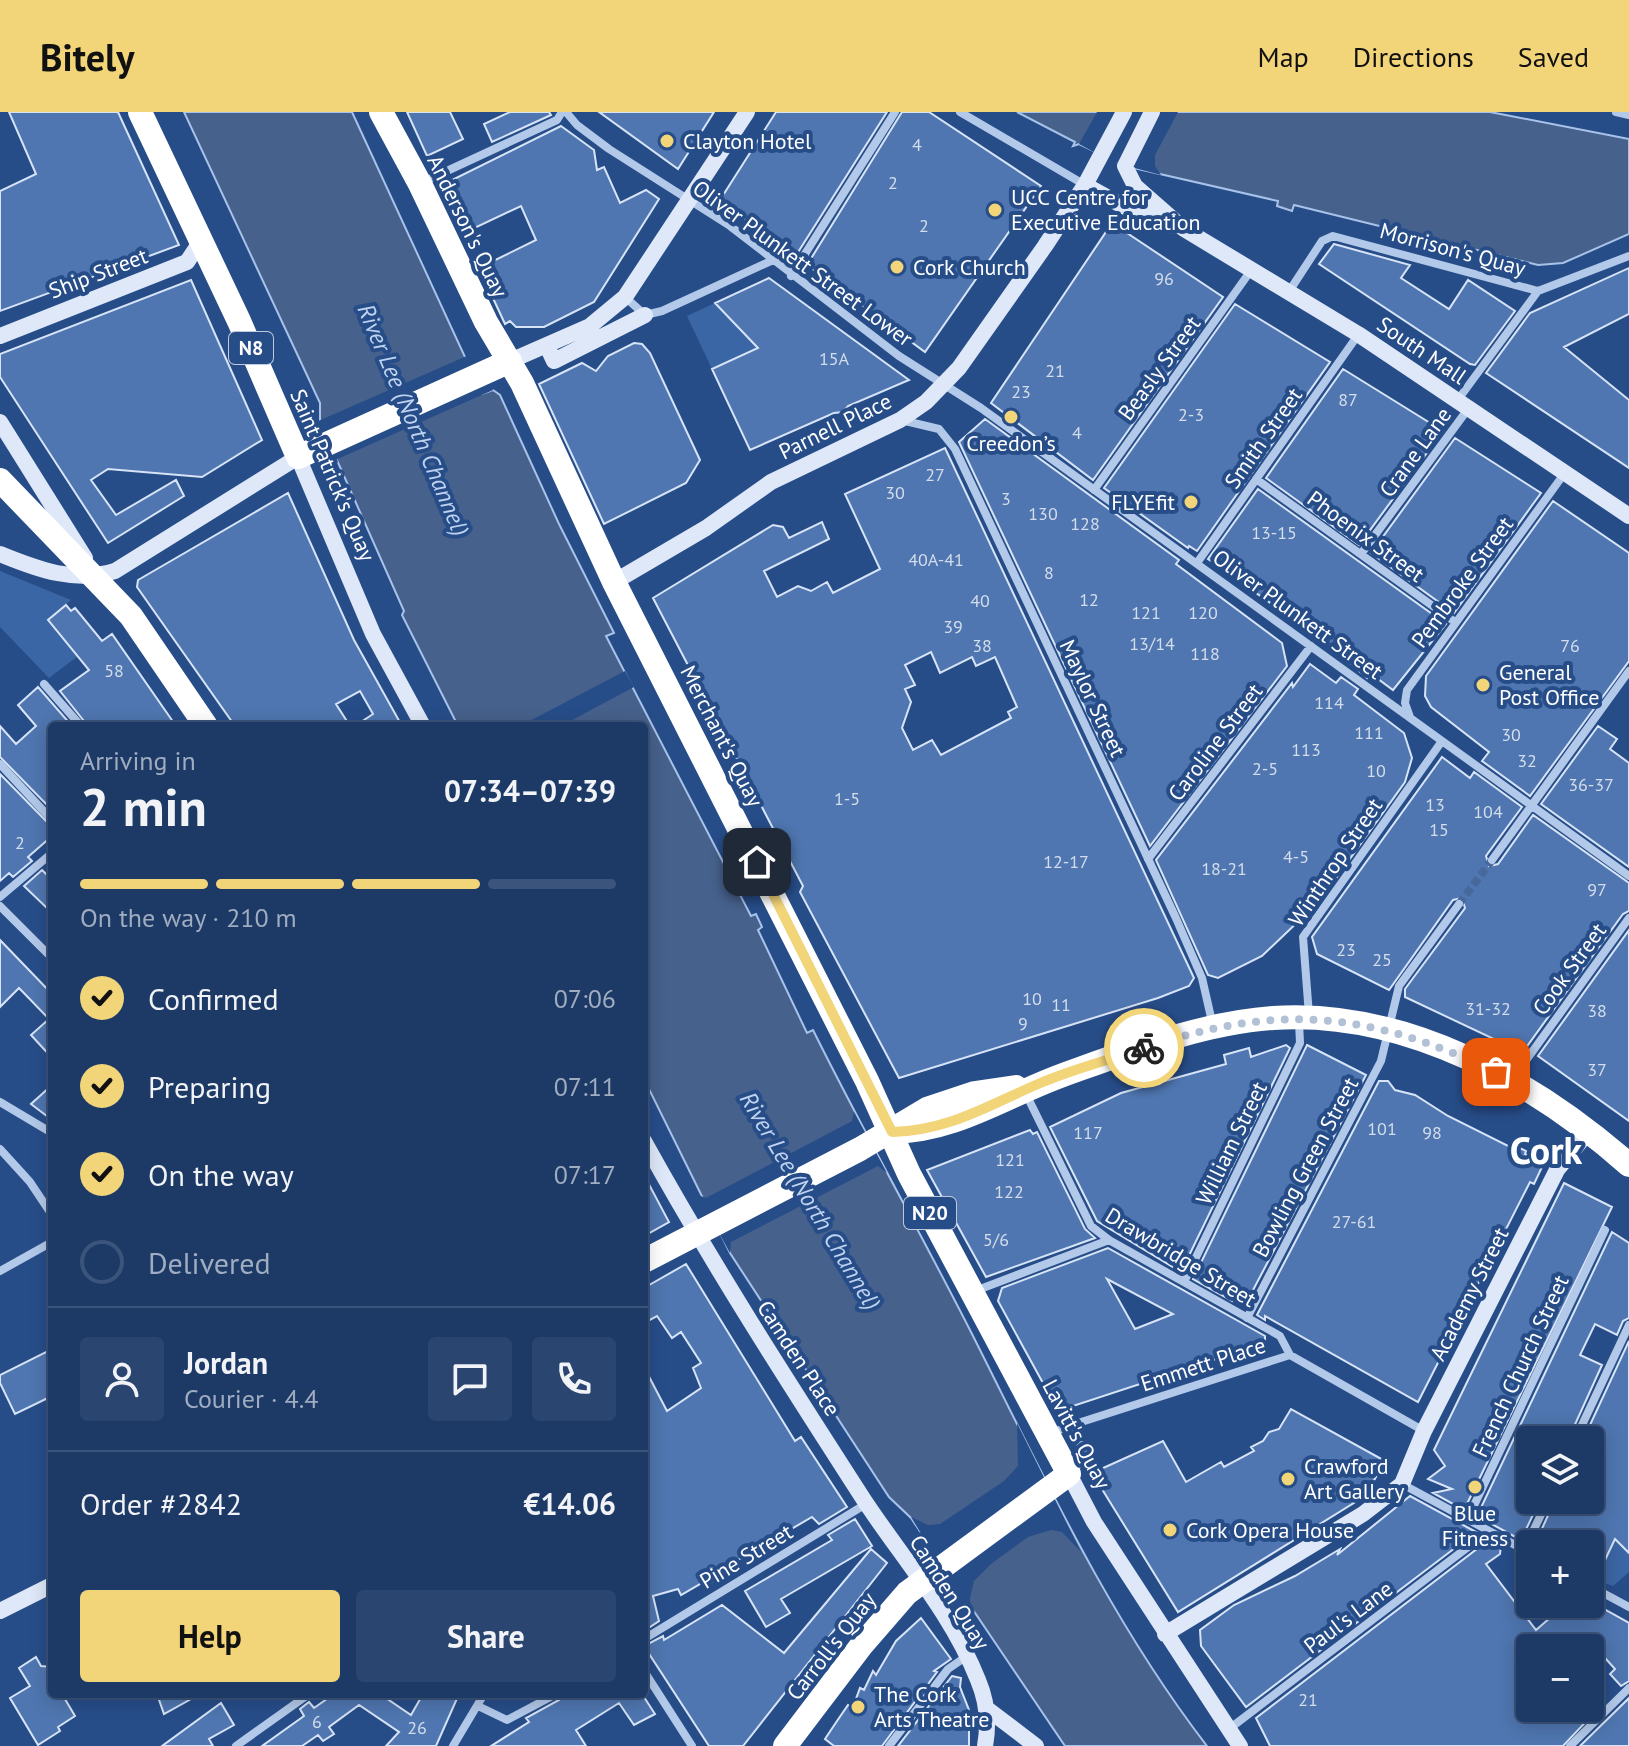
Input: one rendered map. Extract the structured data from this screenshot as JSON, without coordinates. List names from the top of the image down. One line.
{"streets":{"highway":["Anderson's Quay","N8","Saint Patrick's Quay","Merchant's Quay","N20","Lavitt's Quay","Carroll's Quay"],"main road":["Ship Street","South Mall","Parnell Place","Academy Street","Camden Place","Camden Quay"],"street":["Morrison's Quay","Oliver Plunkett Street Lower","Beasly Street","Smith Street","Crane Lane","Phoenix Street","Pembroke Street","Oliver Plunkett Street","Maylor Street","Caroline Street","Winthrop Street","Cook Street","William Street","Bowling Green Street","Drawbridge Street","Emmett Place","French Church Street","Pine Street","Paul's Lane"]},"crossings":[["Anderson's Quay","Merchant's Quay"],["Morrison's Quay","South Mall"],["Morrison's Quay","Crane Lane"],["Oliver Plunkett Street Lower","Parnell Place"],["Oliver Plunkett Street Lower","Oliver Plunkett Street"],["Ship Street","N8"],["Ship Street","Saint Patrick's Quay"],["N8","Saint Patrick's Quay"],["South Mall","Beasly Street"],["South Mall","Parnell Place"],["South Mall","Smith Street"],["South Mall","Crane Lane"],["South Mall","Pembroke Street"],["Beasly Street","Oliver Plunkett Street"],["Parnell Place","Oliver Plunkett Street"],["Parnell Place","Maylor Street"],["Parnell Place","Merchant's Quay"],["Smith Street","Phoenix Street"],["Smith Street","Oliver Plunkett Street"],["Crane Lane","Phoenix Street"],["Phoenix Street","Pembroke Street"],["Pembroke Street","Oliver Plunkett Street"],["Oliver Plunkett Street","Caroline Street"],["Oliver Plunkett Street","Winthrop Street"],["Maylor Street","Caroline Street"],["Merchant's Quay","Lavitt's Quay"],["Winthrop Street","William Street"],["William Street","Drawbridge Street"],["Bowling Green Street","Drawbridge Street"],["Drawbridge Street","Emmett Place"],["Academy Street","Emmett Place"],["Camden Place","Pine Street"],["Camden Place","Camden Quay"],["Emmett Place","Lavitt's Quay"],["Lavitt's Quay","Paul's Lane"],["Lavitt's Quay","Carroll's Quay"],["Pine Street","Camden Quay"],["Camden Quay","Carroll's Quay"]],"districts":["Cork"],"water":["River Lee (North Channel)"],"places":["Clayton Hotel","UCC Centre for Executive Education","Cork Church","Creedon’s","FLYEfit","General Post Office","Crawford Art Gallery","Blue Fitness","Cork Opera House","The Cork Arts Theatre"],"house_numbers":["4","2","2","96","15A","21","23","87","2-3","4","27","30","3","130","128","13-15","40A-41","8","12","40","121","120","39","13/14","38","76","118","58","114","111","30","113","32","2-5","10","36-37","1-5","13","104","15","2","4-5","12-17","18-21","97","23","25","10","11","31-32","38","9","37","101","117","98","121","122","27-61","5/6","21","6","26"],"page":{"header":"Bitely","nav":["Map","Directions","Saved"],"heading":["2 min","Arriving in","07:34–07:39"],"panel":["Jordan","Courier · 4.4","Order #2842","€14.06"],"bar":"On the way · 210 m","list":[["Confirmed","07:06"],["Preparing","07:11"],["On the way","07:17"],"Delivered"],"map_buttons":["+","−"],"buttons":["Help","Share"]}}
